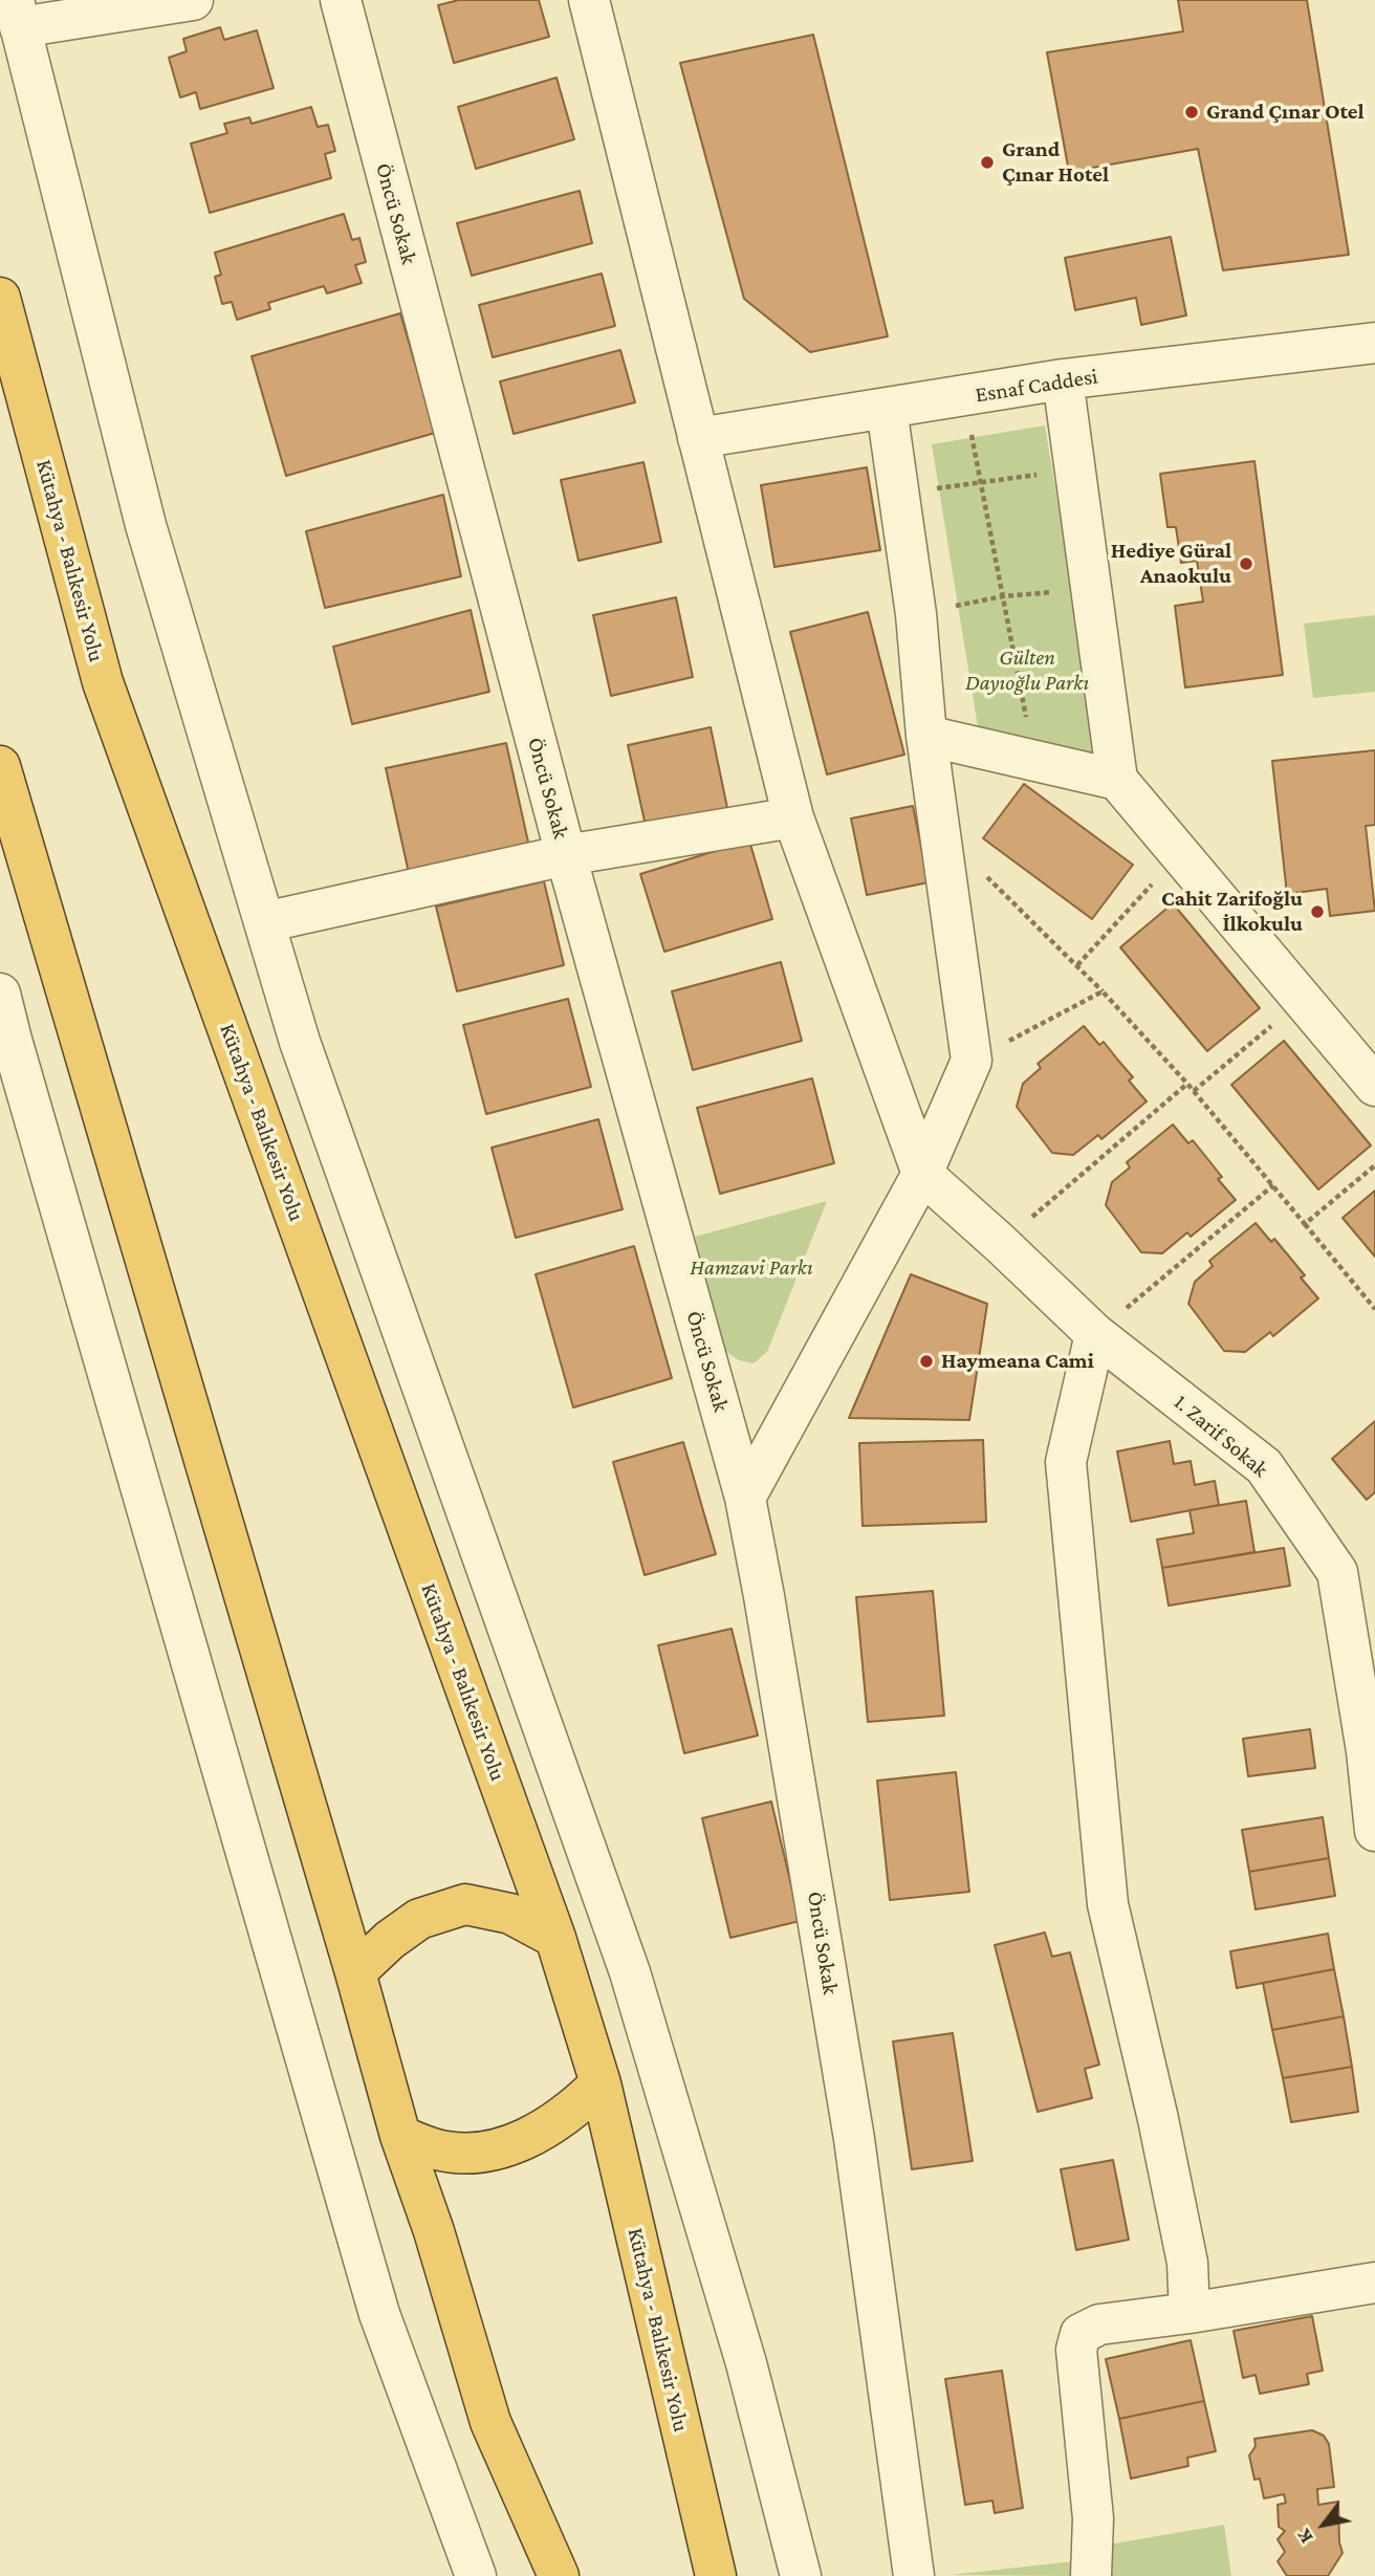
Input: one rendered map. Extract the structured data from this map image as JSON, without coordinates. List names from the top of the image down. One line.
{"streets":{"highway":["Kütahya - Balıkesir Yolu"],"street":["Öncü Sokak","Esnaf Caddesi","1. Zarif Sokak"]},"parks":["Gülten Dayıoğlu Parkı","Hamzavi Parkı"],"places":["Grand Çınar Otel","Grand Çınar Hotel","Hediye Güral Anaokulu","Cahit Zarifoğlu İlkokulu","Haymeana Cami"],"north":"bottom left"}
